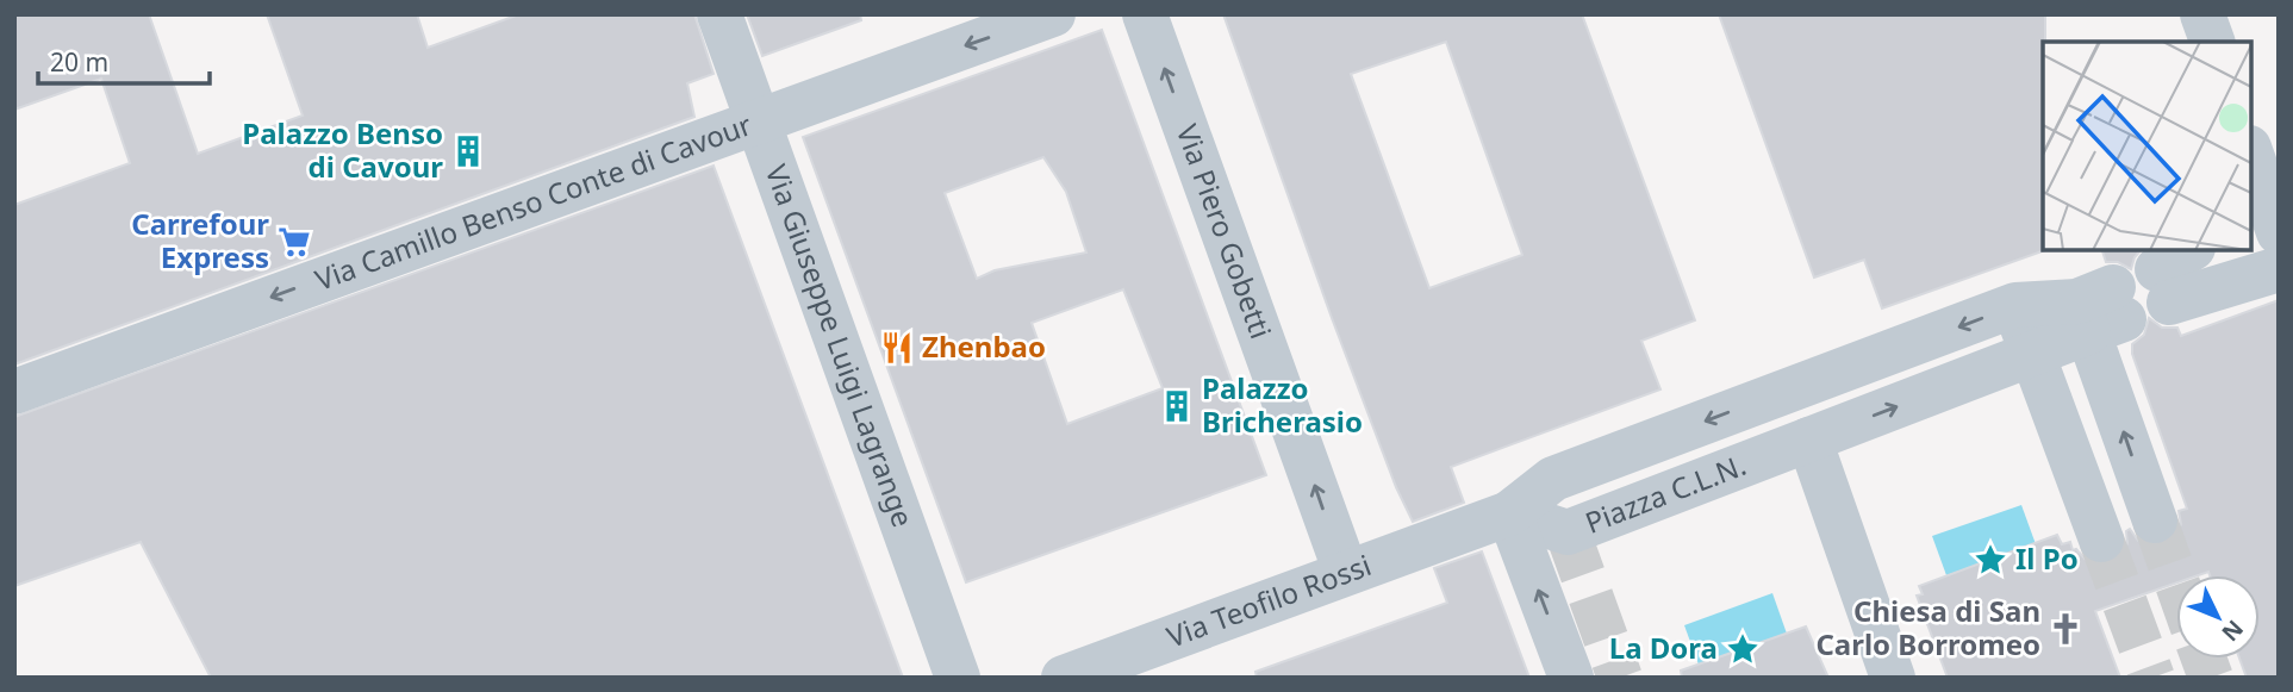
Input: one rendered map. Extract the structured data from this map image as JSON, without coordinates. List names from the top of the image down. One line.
{"streets":{"street":["Via Camillo Benso Conte di Cavour","Via Piero Gobetti","Via Giuseppe Luigi Lagrange","Piazza C.L.N.","Via Teofilo Rossi"]},"crossings":[["Via Camillo Benso Conte di Cavour","Via Giuseppe Luigi Lagrange"],["Via Piero Gobetti","Via Teofilo Rossi"],["Piazza C.L.N.","Via Teofilo Rossi"]],"one_way":["Via Camillo Benso Conte di Cavour","Via Piero Gobetti","Piazza C.L.N.","Via Teofilo Rossi"],"places":{"building":["Palazzo Benso di Cavour","Palazzo Bricherasio"],"supermarket":["Carrefour Express"],"restaurant":["Zhenbao"],"place":["Il Po","La Dora"],"church":["Chiesa di San Carlo Borromeo"]},"scale_bar":"20 m","north":"bottom right"}
